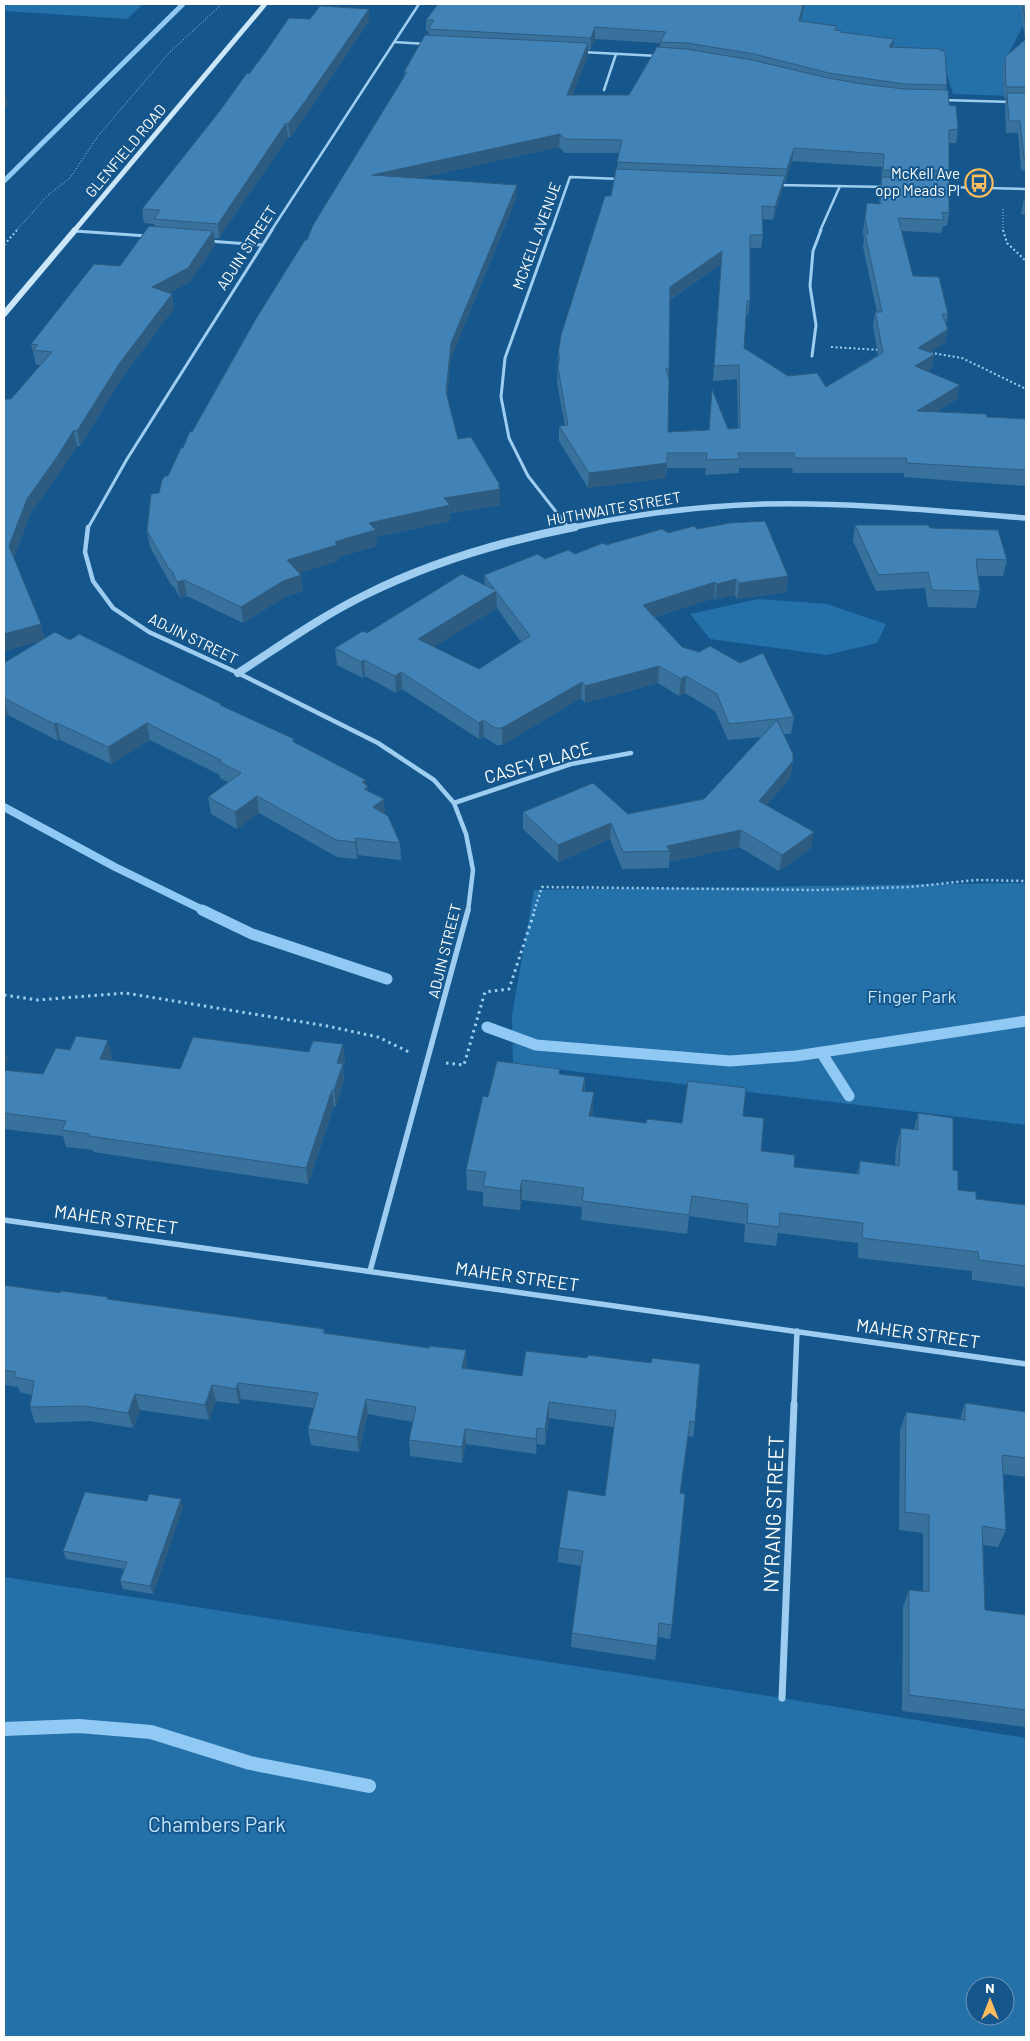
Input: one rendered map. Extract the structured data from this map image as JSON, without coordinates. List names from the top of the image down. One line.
{"streets":{"main road":["GLENFIELD ROAD"],"street":["MCKELL AVENUE","ADJIN STREET","HUTHWAITE STREET","CASEY PLACE","MAHER STREET","NYRANG STREET"]},"crossings":[["MCKELL AVENUE","HUTHWAITE STREET"],["ADJIN STREET","HUTHWAITE STREET"],["ADJIN STREET","CASEY PLACE"],["ADJIN STREET","MAHER STREET"],["MAHER STREET","NYRANG STREET"]],"parks":["Finger Park","Chambers Park"],"places":{"bus stop":["McKell Ave opp Meads Pl"]},"north":"top"}
